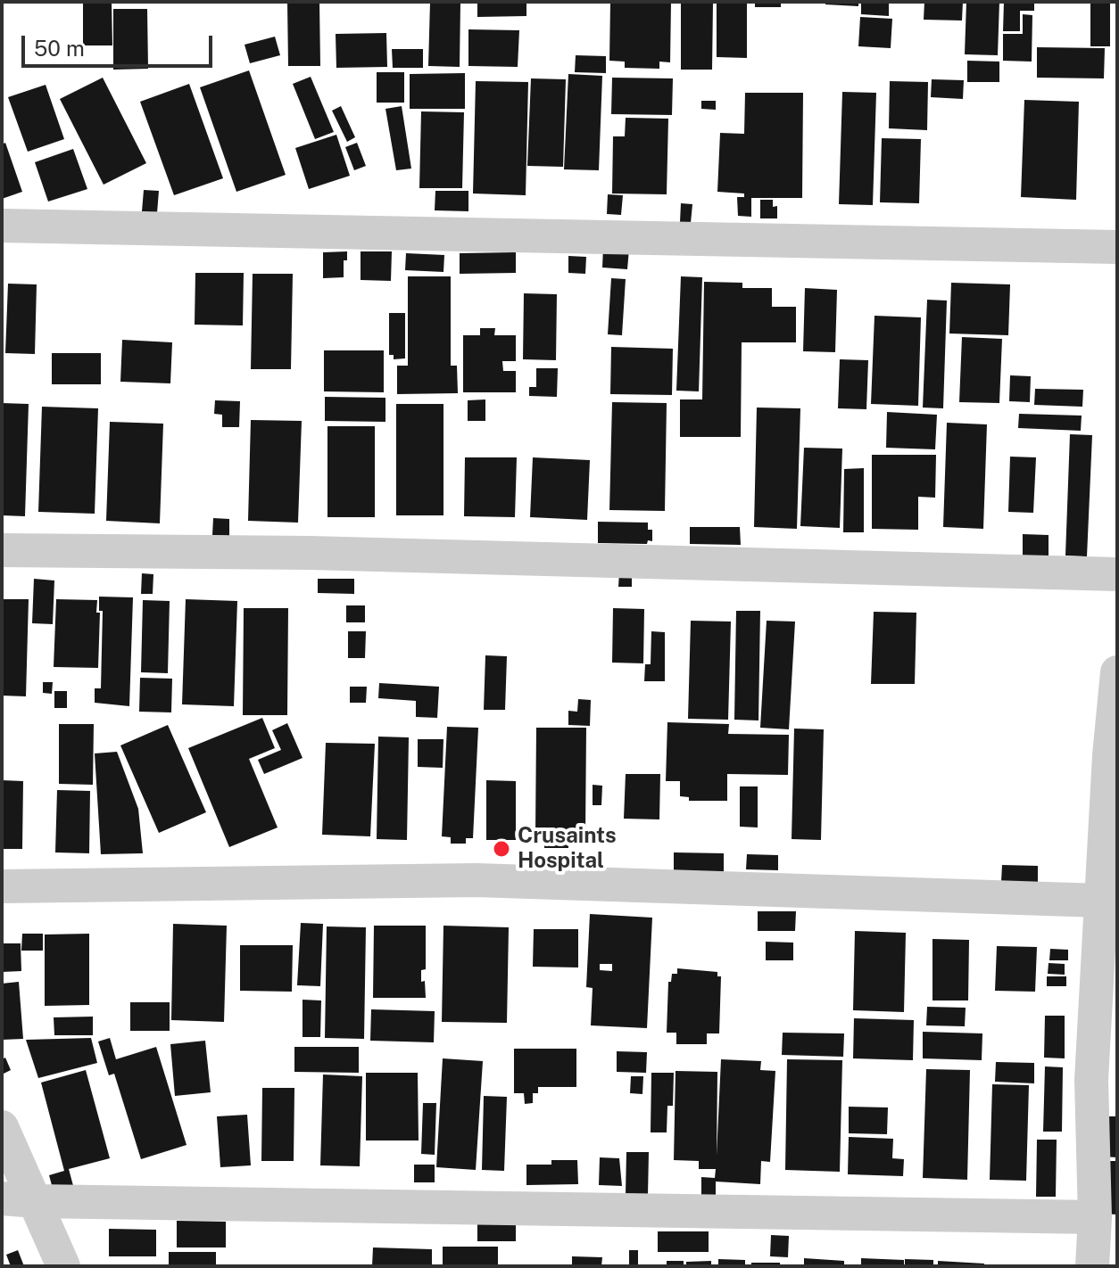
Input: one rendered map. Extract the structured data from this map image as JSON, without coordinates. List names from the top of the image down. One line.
{"places":["Crusaints Hospital"],"scale_bar":"50 m"}
